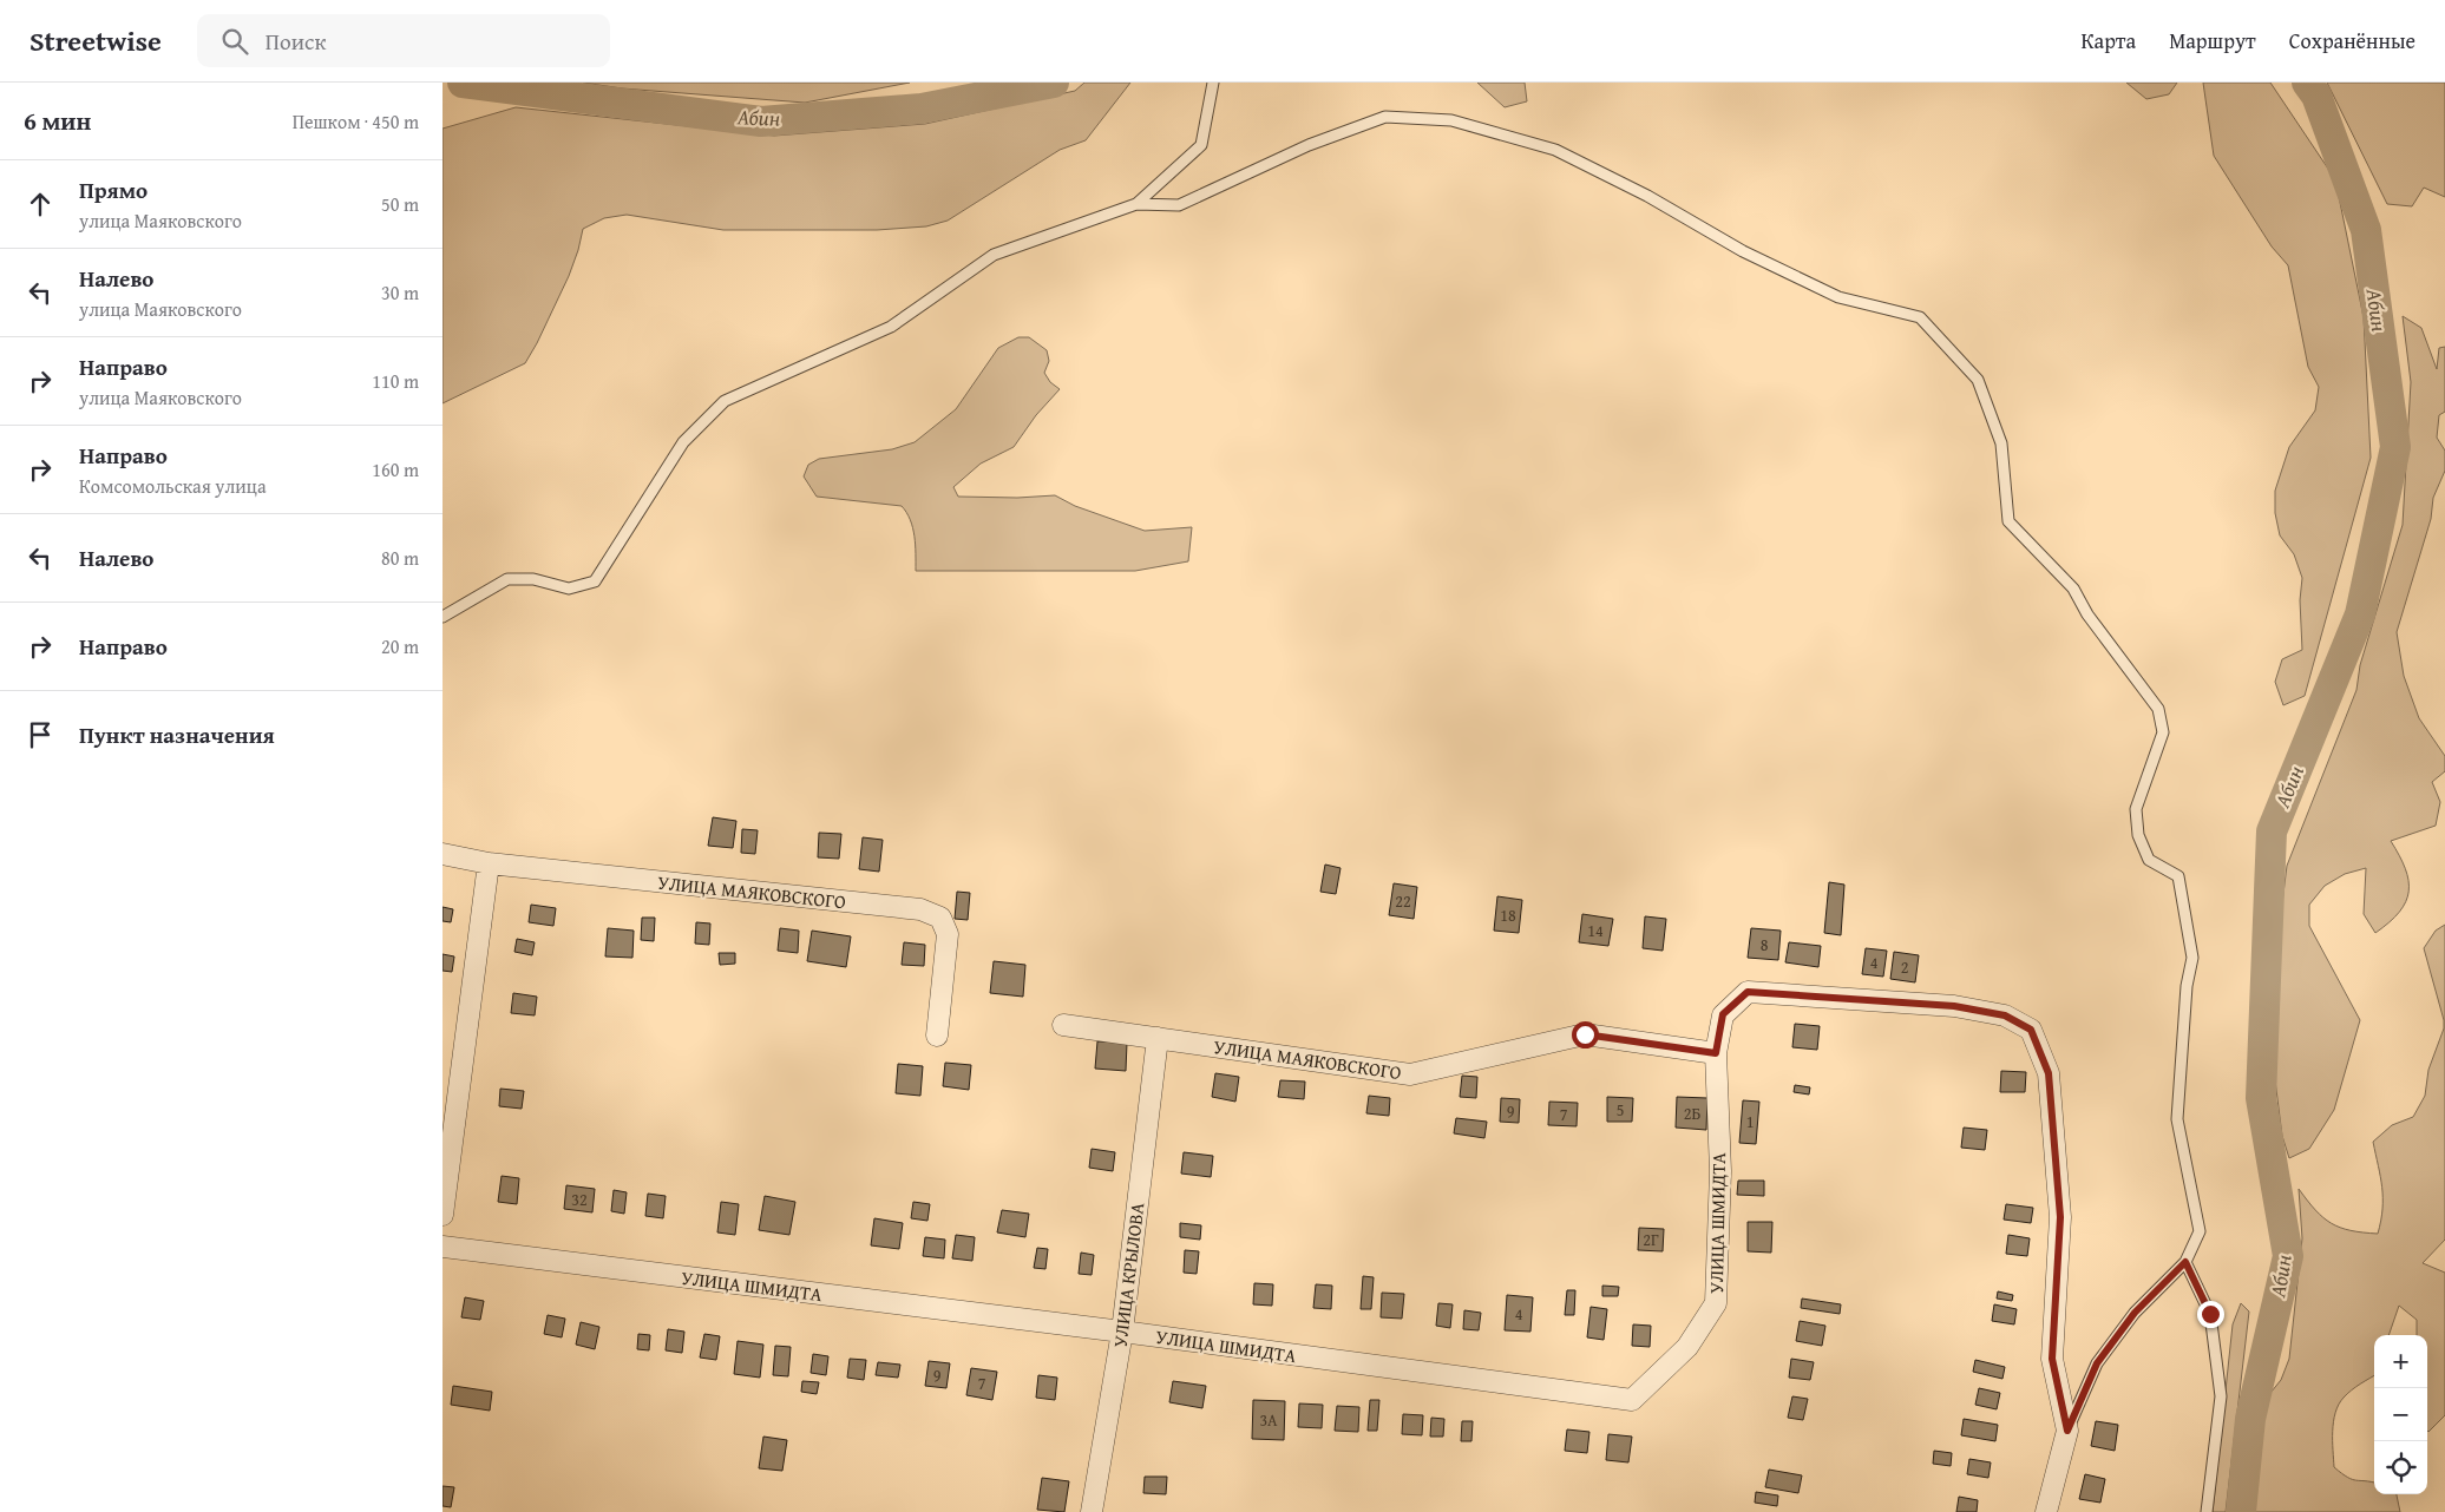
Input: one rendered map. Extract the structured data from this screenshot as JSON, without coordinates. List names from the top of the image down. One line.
{"streets":{"street":["УЛИЦА МАЯКОВСКОГО","УЛИЦА ШМИДТА","УЛИЦА КРЫЛОВА"]},"crossings":[["УЛИЦА МАЯКОВСКОГО","УЛИЦА ШМИДТА"],["УЛИЦА МАЯКОВСКОГО","УЛИЦА КРЫЛОВА"],["УЛИЦА ШМИДТА","УЛИЦА КРЫЛОВА"]],"water":["Абин"],"house_numbers":["22","18","14","8","4","2","5","9","2Б","7","1","32","2Г","4","9","7","3А"],"page":{"header":"Streetwise","search":"Поиск","nav":["Карта","Маршрут","Сохранённые"],"heading":["6 мин","Пешком · 450 m"],"list":[["Прямо","улица Маяковского","50 m"],["Налево","улица Маяковского","30 m"],["Направо","улица Маяковского","110 m"],["Направо","Комсомольская улица","160 m"],["Налево","80 m"],["Направо","20 m"],"Пункт назначения"],"map_buttons":["+","−"]}}
